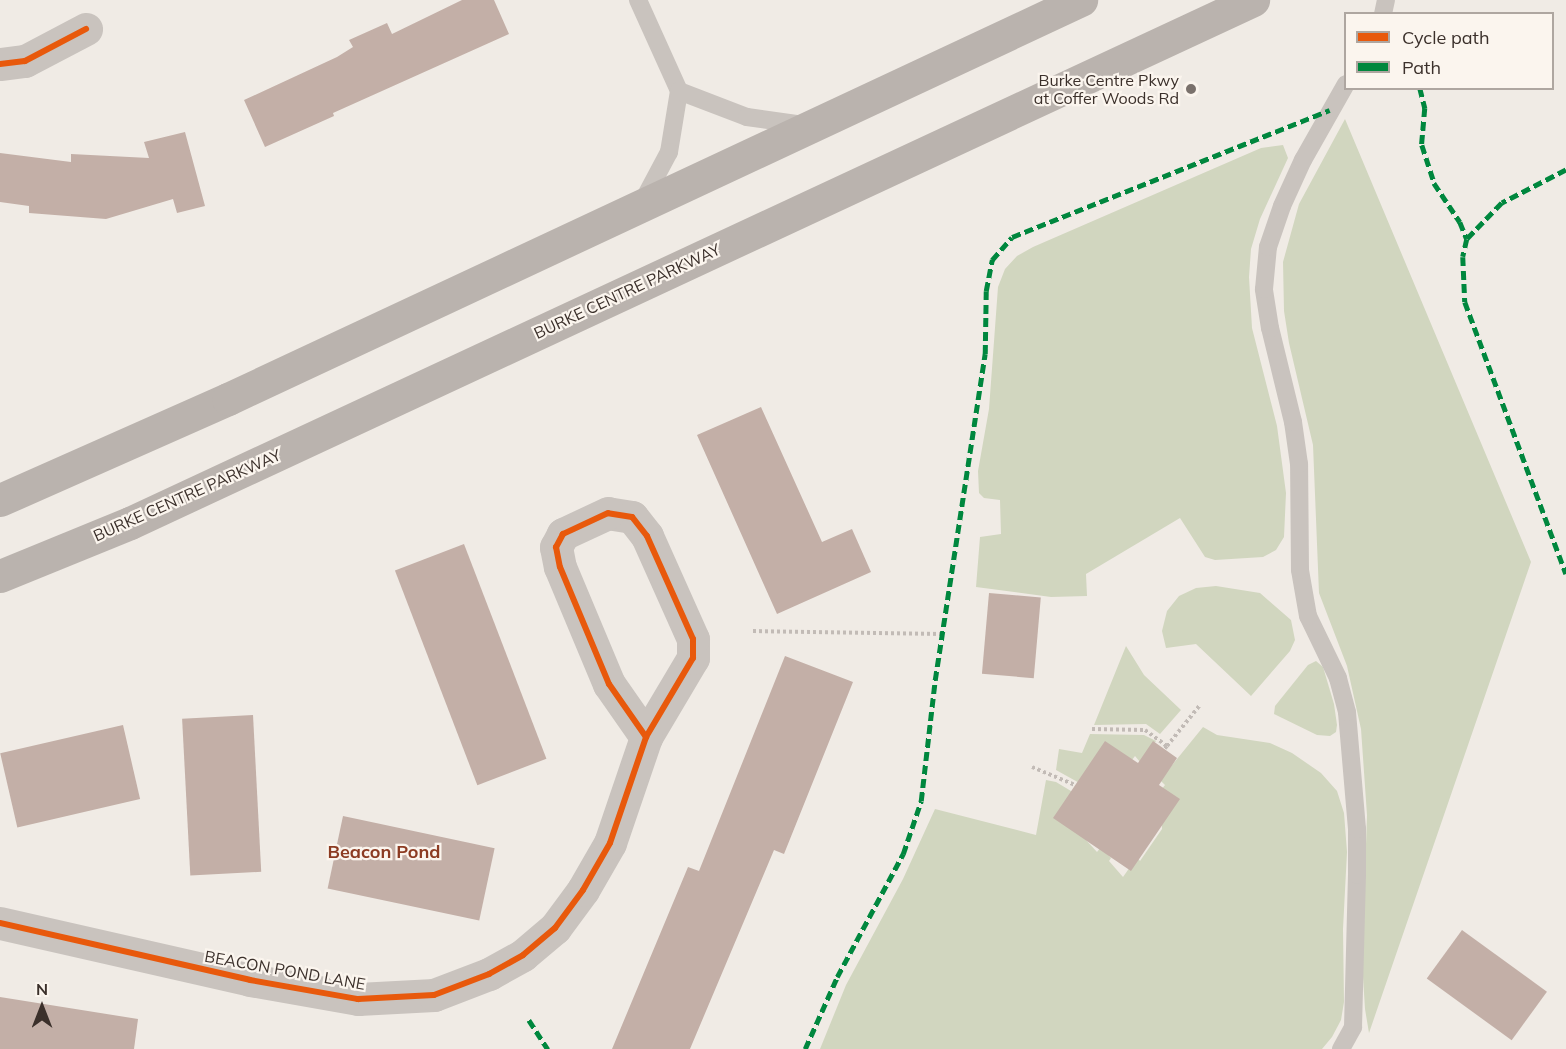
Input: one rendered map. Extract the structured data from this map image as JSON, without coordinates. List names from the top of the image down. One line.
{"streets":{"main road":["BURKE CENTRE PARKWAY"],"street":["BEACON POND LANE"]},"districts":["Beacon Pond"],"places":["Burke Centre Pkwy at Coffer Woods Rd"],"legend":["Cycle path","Path"],"north":"top"}
